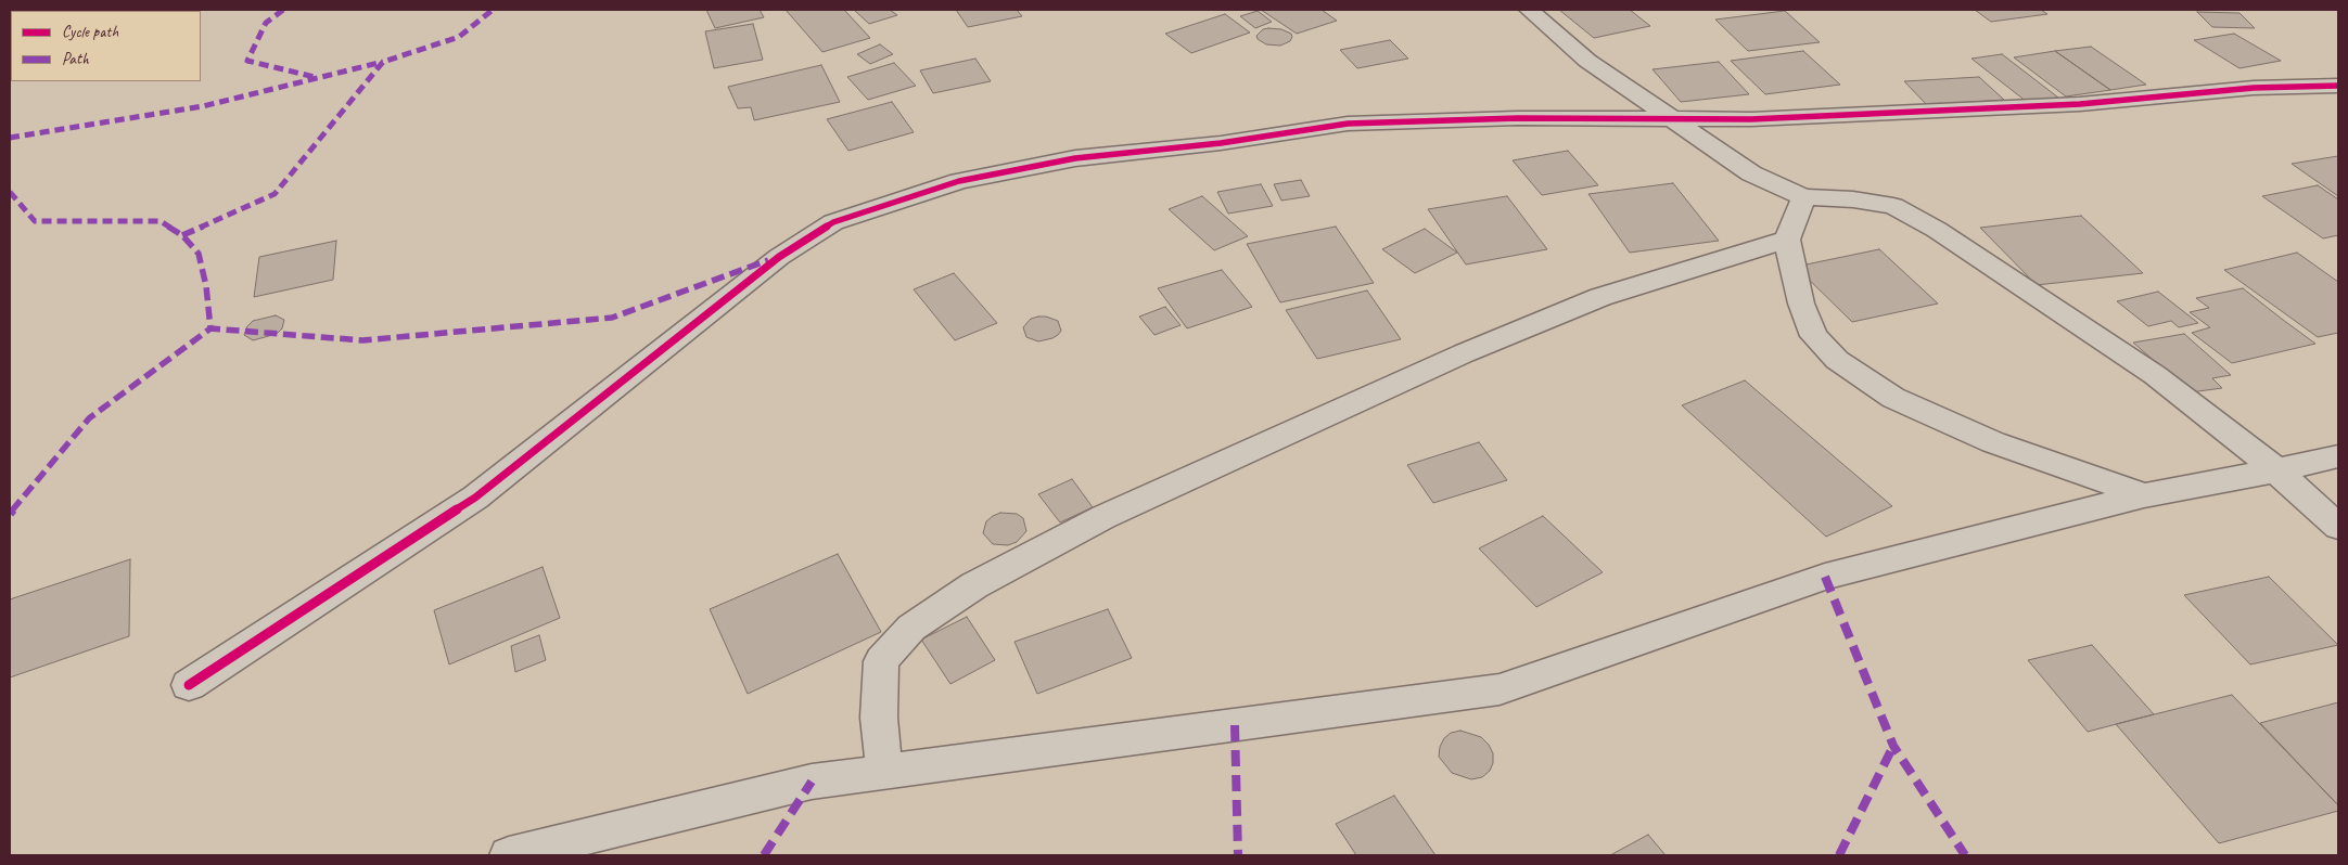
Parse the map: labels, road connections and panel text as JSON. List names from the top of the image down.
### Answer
{
  "legend": ["Cycle path", "Path"]
}
